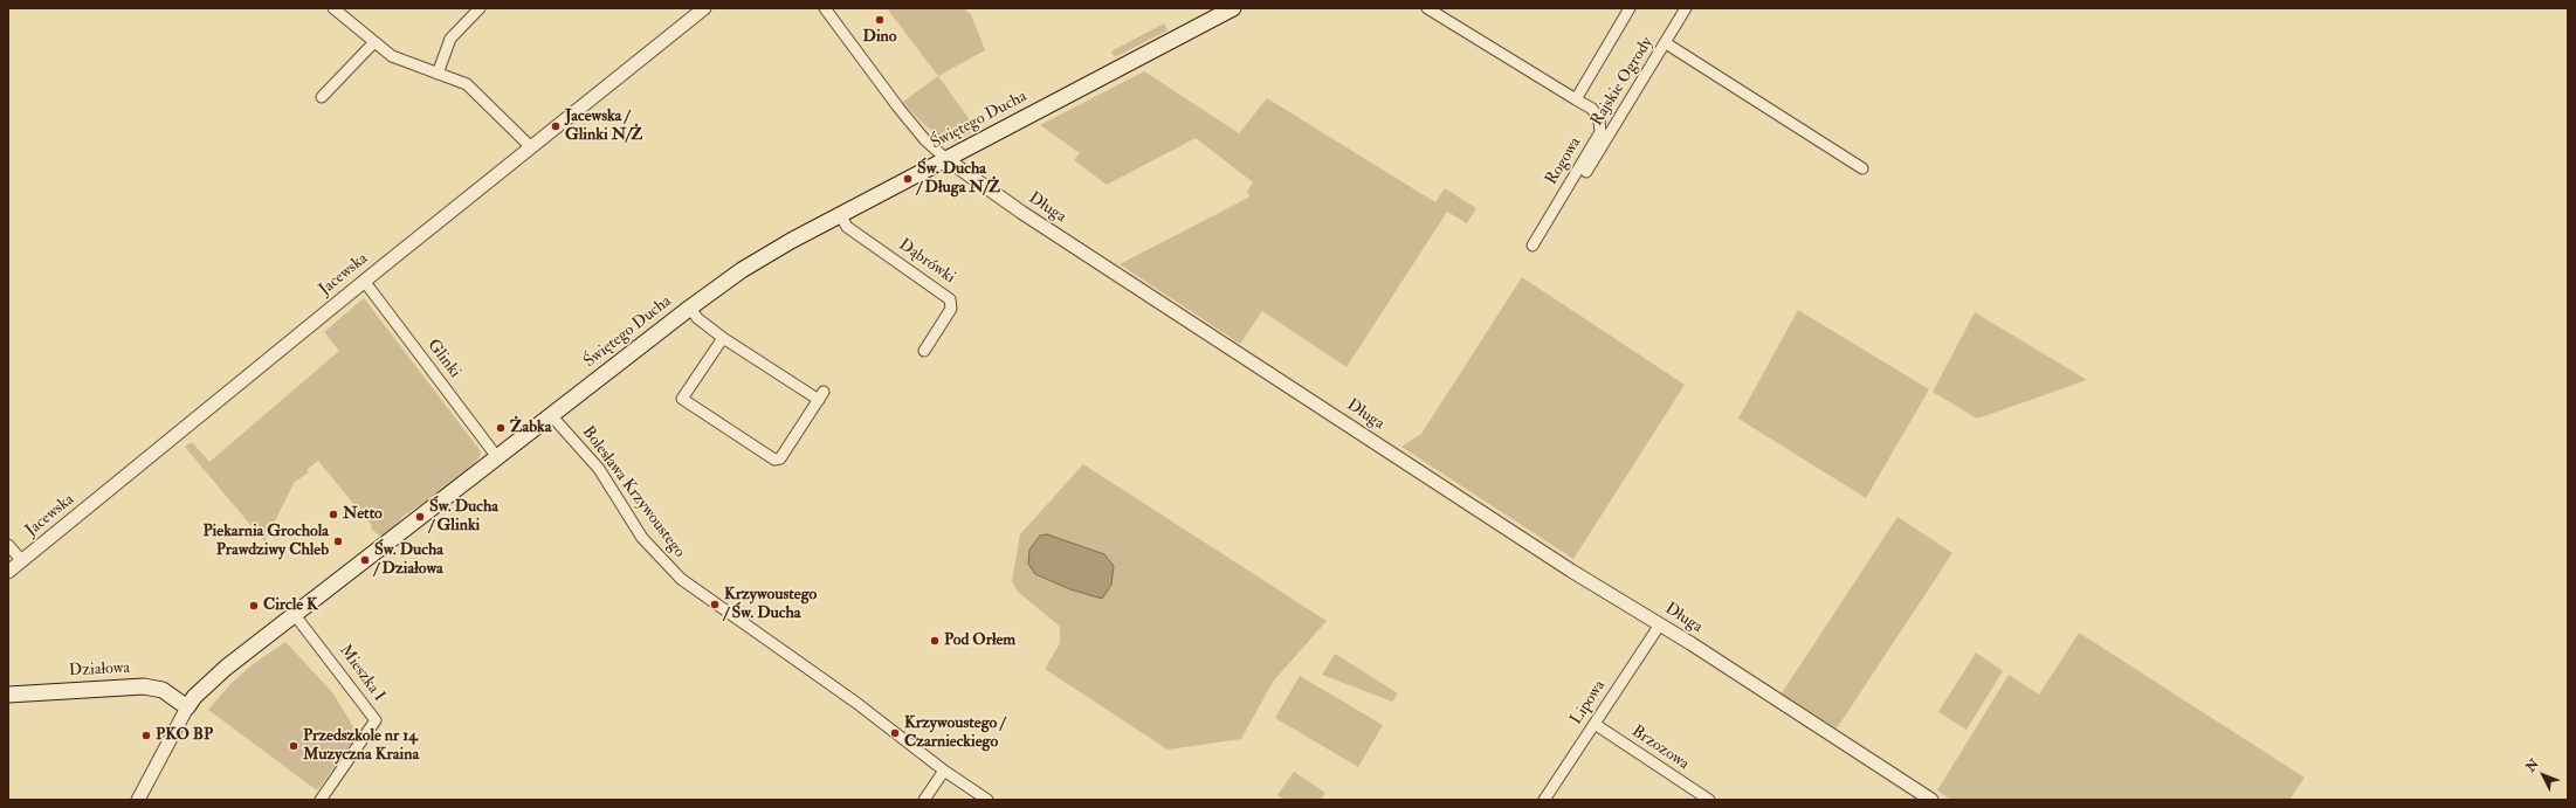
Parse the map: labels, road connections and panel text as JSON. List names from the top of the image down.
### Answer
{
  "streets": {
    "main road": ["Świętego Ducha", "Działowa"],
    "street": [
      "Rajskie Ogrody",
      "Rogowa",
      "Długa",
      "Dąbrówki",
      "Jacewska",
      "Glinki",
      "Bolesława Krzywoustego",
      "Mieszka I",
      "Lipowa",
      "Brzozowa"
    ]
  },
  "crossings": [
    ["Świętego Ducha", "Długa"],
    ["Świętego Ducha", "Dąbrówki"],
    ["Świętego Ducha", "Glinki"],
    ["Świętego Ducha", "Bolesława Krzywoustego"],
    ["Świętego Ducha", "Działowa"],
    ["Świętego Ducha", "Mieszka I"],
    ["Długa", "Lipowa"],
    ["Jacewska", "Glinki"],
    ["Lipowa", "Brzozowa"]
  ],
  "places": [
    "Dino",
    "Jacewska / Glinki N/Ż",
    "Św. Ducha / Długa N/Ż",
    "Żabka",
    "Netto",
    "Św. Ducha / Glinki",
    "Piekarnia Grochola Prawdziwy Chleb",
    "Św. Ducha / Działowa",
    "Krzywoustego / Św. Ducha",
    "Circle K",
    "Pod Orłem",
    "Krzywoustego / Czarnieckiego",
    "PKO BP",
    "Przedszkole nr 14 Muzyczna Kraina"
  ],
  "north": "top left"
}
